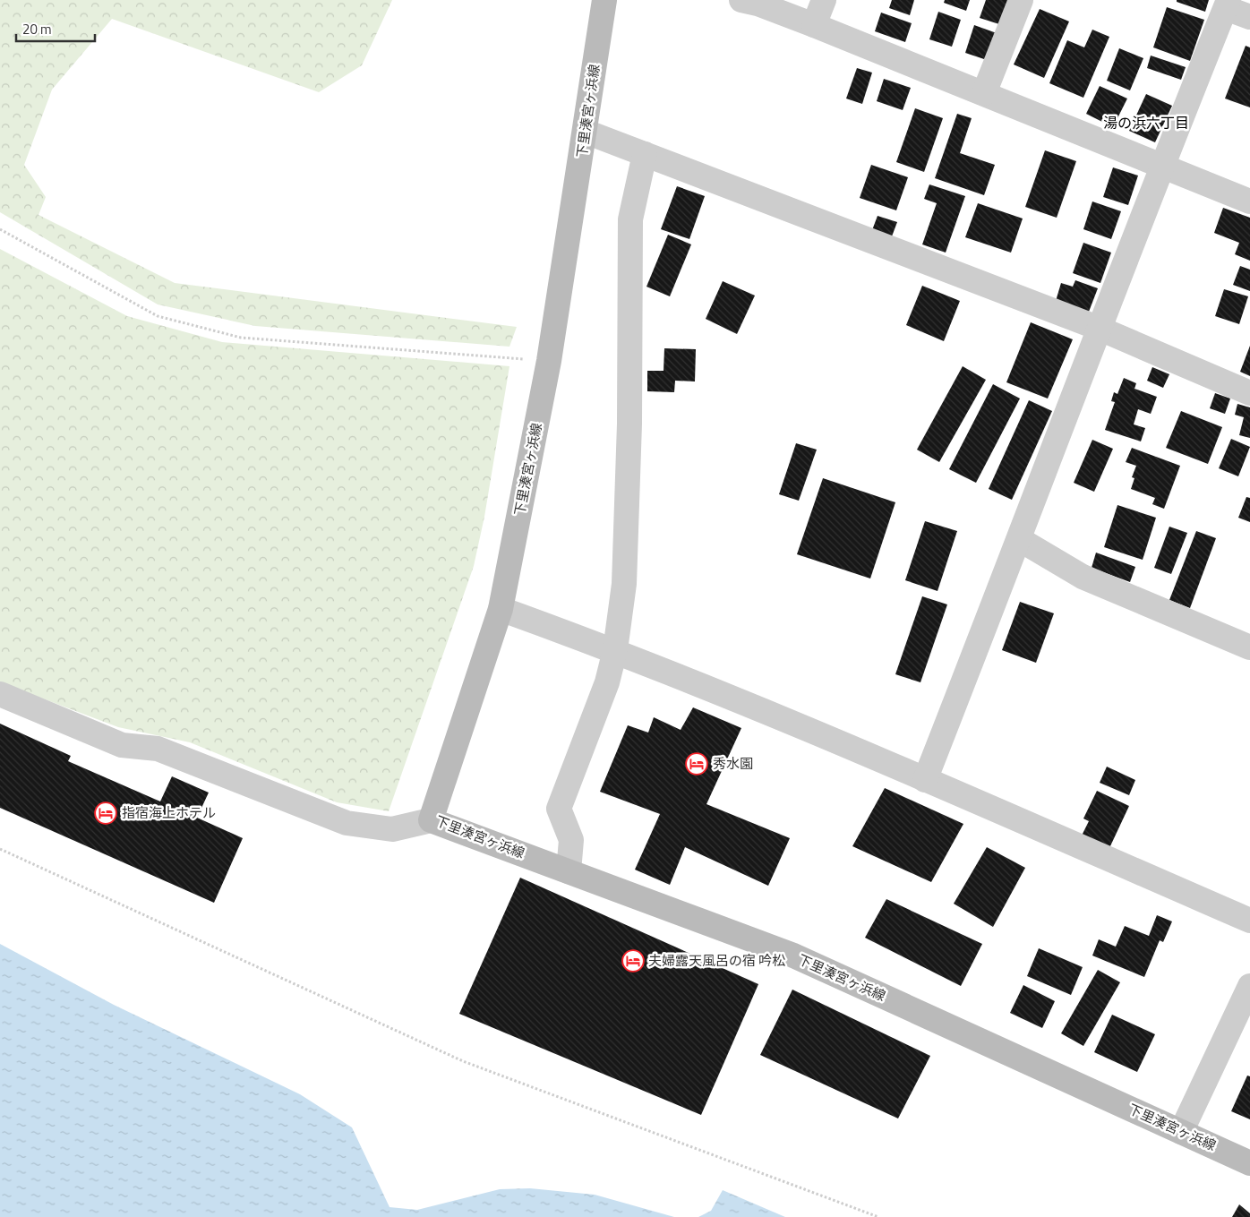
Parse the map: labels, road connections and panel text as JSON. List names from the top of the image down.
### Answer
{
  "streets": {
    "main road": ["下里湊宮ヶ浜線"]
  },
  "districts": ["湯の浜六丁目"],
  "places": {
    "hotel": ["秀水園", "指宿海上ホテル", "夫婦露天風呂の宿 吟松"]
  },
  "scale_bar": "20 m"
}
